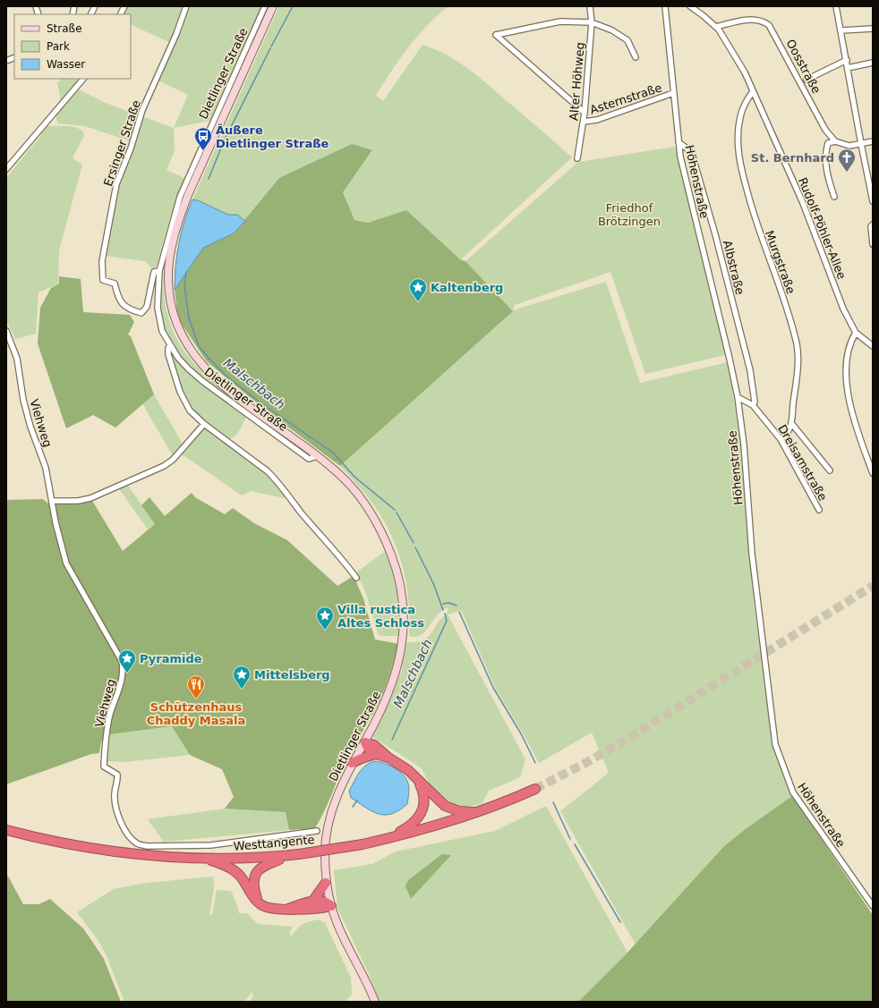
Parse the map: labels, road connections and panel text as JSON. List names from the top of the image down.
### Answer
{
  "streets": {
    "highway": ["Westtangente"],
    "main road": ["Dietlinger Straße"],
    "street": [
      "Oosstraße",
      "Alter Höhweg",
      "Asternstraße",
      "Ersinger Straße",
      "Höhenstraße",
      "Rudolf-Pöhler-Allee",
      "Murgstraße",
      "Albstraße",
      "Viehweg",
      "Dreisamstraße"
    ]
  },
  "crossings": [
    ["Oosstraße", "Rudolf-Pöhler-Allee"],
    ["Dietlinger Straße", "Ersinger Straße"],
    ["Alter Höhweg", "Asternstraße"],
    ["Asternstraße", "Höhenstraße"],
    ["Höhenstraße", "Albstraße"],
    ["Höhenstraße", "Dreisamstraße"],
    ["Rudolf-Pöhler-Allee", "Murgstraße"],
    ["Murgstraße", "Dreisamstraße"],
    ["Albstraße", "Dreisamstraße"]
  ],
  "water": ["Malschbach"],
  "parks": ["Friedhof Brötzingen"],
  "places": {
    "bus stop": ["Äußere Dietlinger Straße"],
    "church": ["St. Bernhard"],
    "place": [
      "Kaltenberg",
      "Villa rustica Altes Schloss",
      "Pyramide",
      "Mittelsberg"
    ],
    "restaurant": ["Schützenhaus Chaddy Masala"]
  },
  "legend": ["Straße", "Park", "Wasser"]
}
